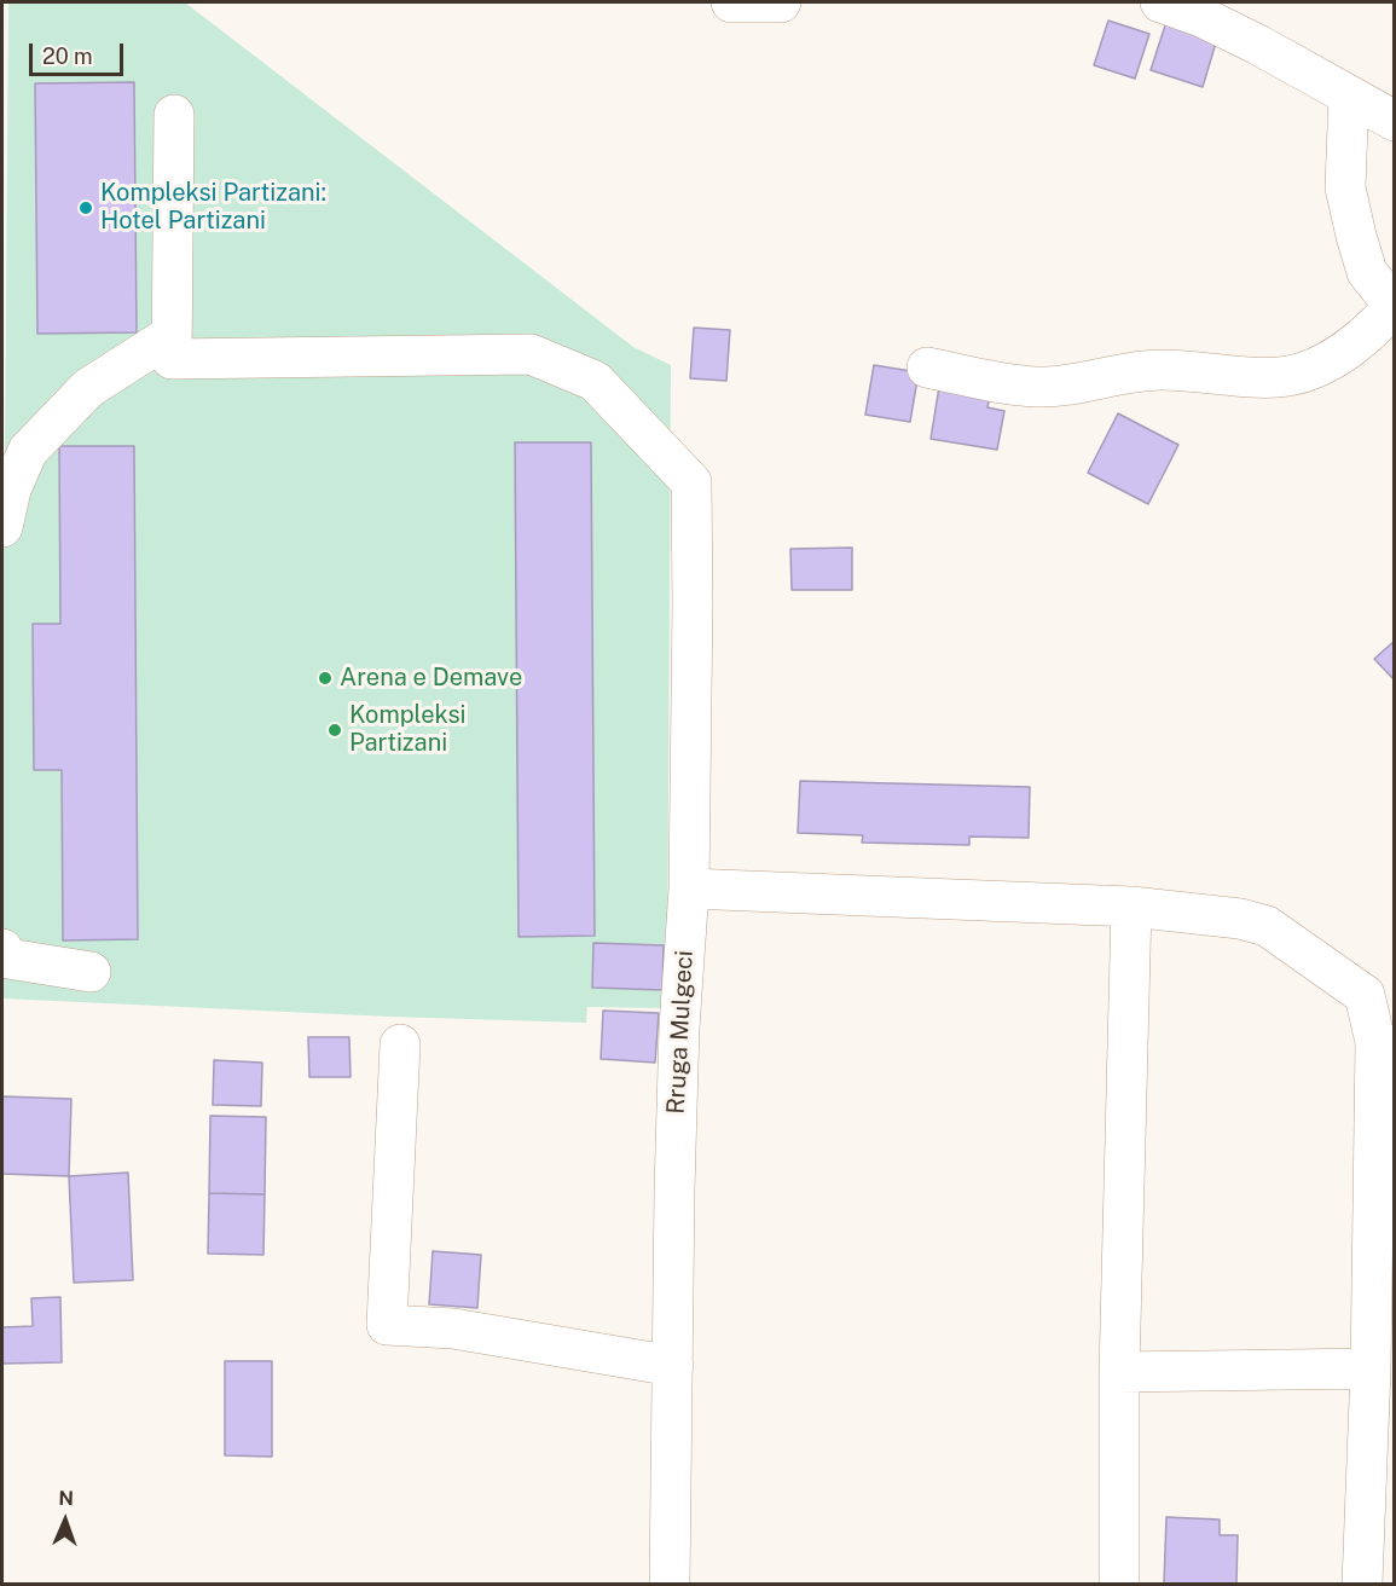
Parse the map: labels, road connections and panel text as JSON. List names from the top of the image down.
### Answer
{
  "streets": {
    "street": ["Rruga Mulgeci"]
  },
  "places": ["Kompleksi Partizani: Hotel Partizani", "Arena e Demave", "Kompleksi Partizani"],
  "scale_bar": "20 m",
  "north": "top"
}
